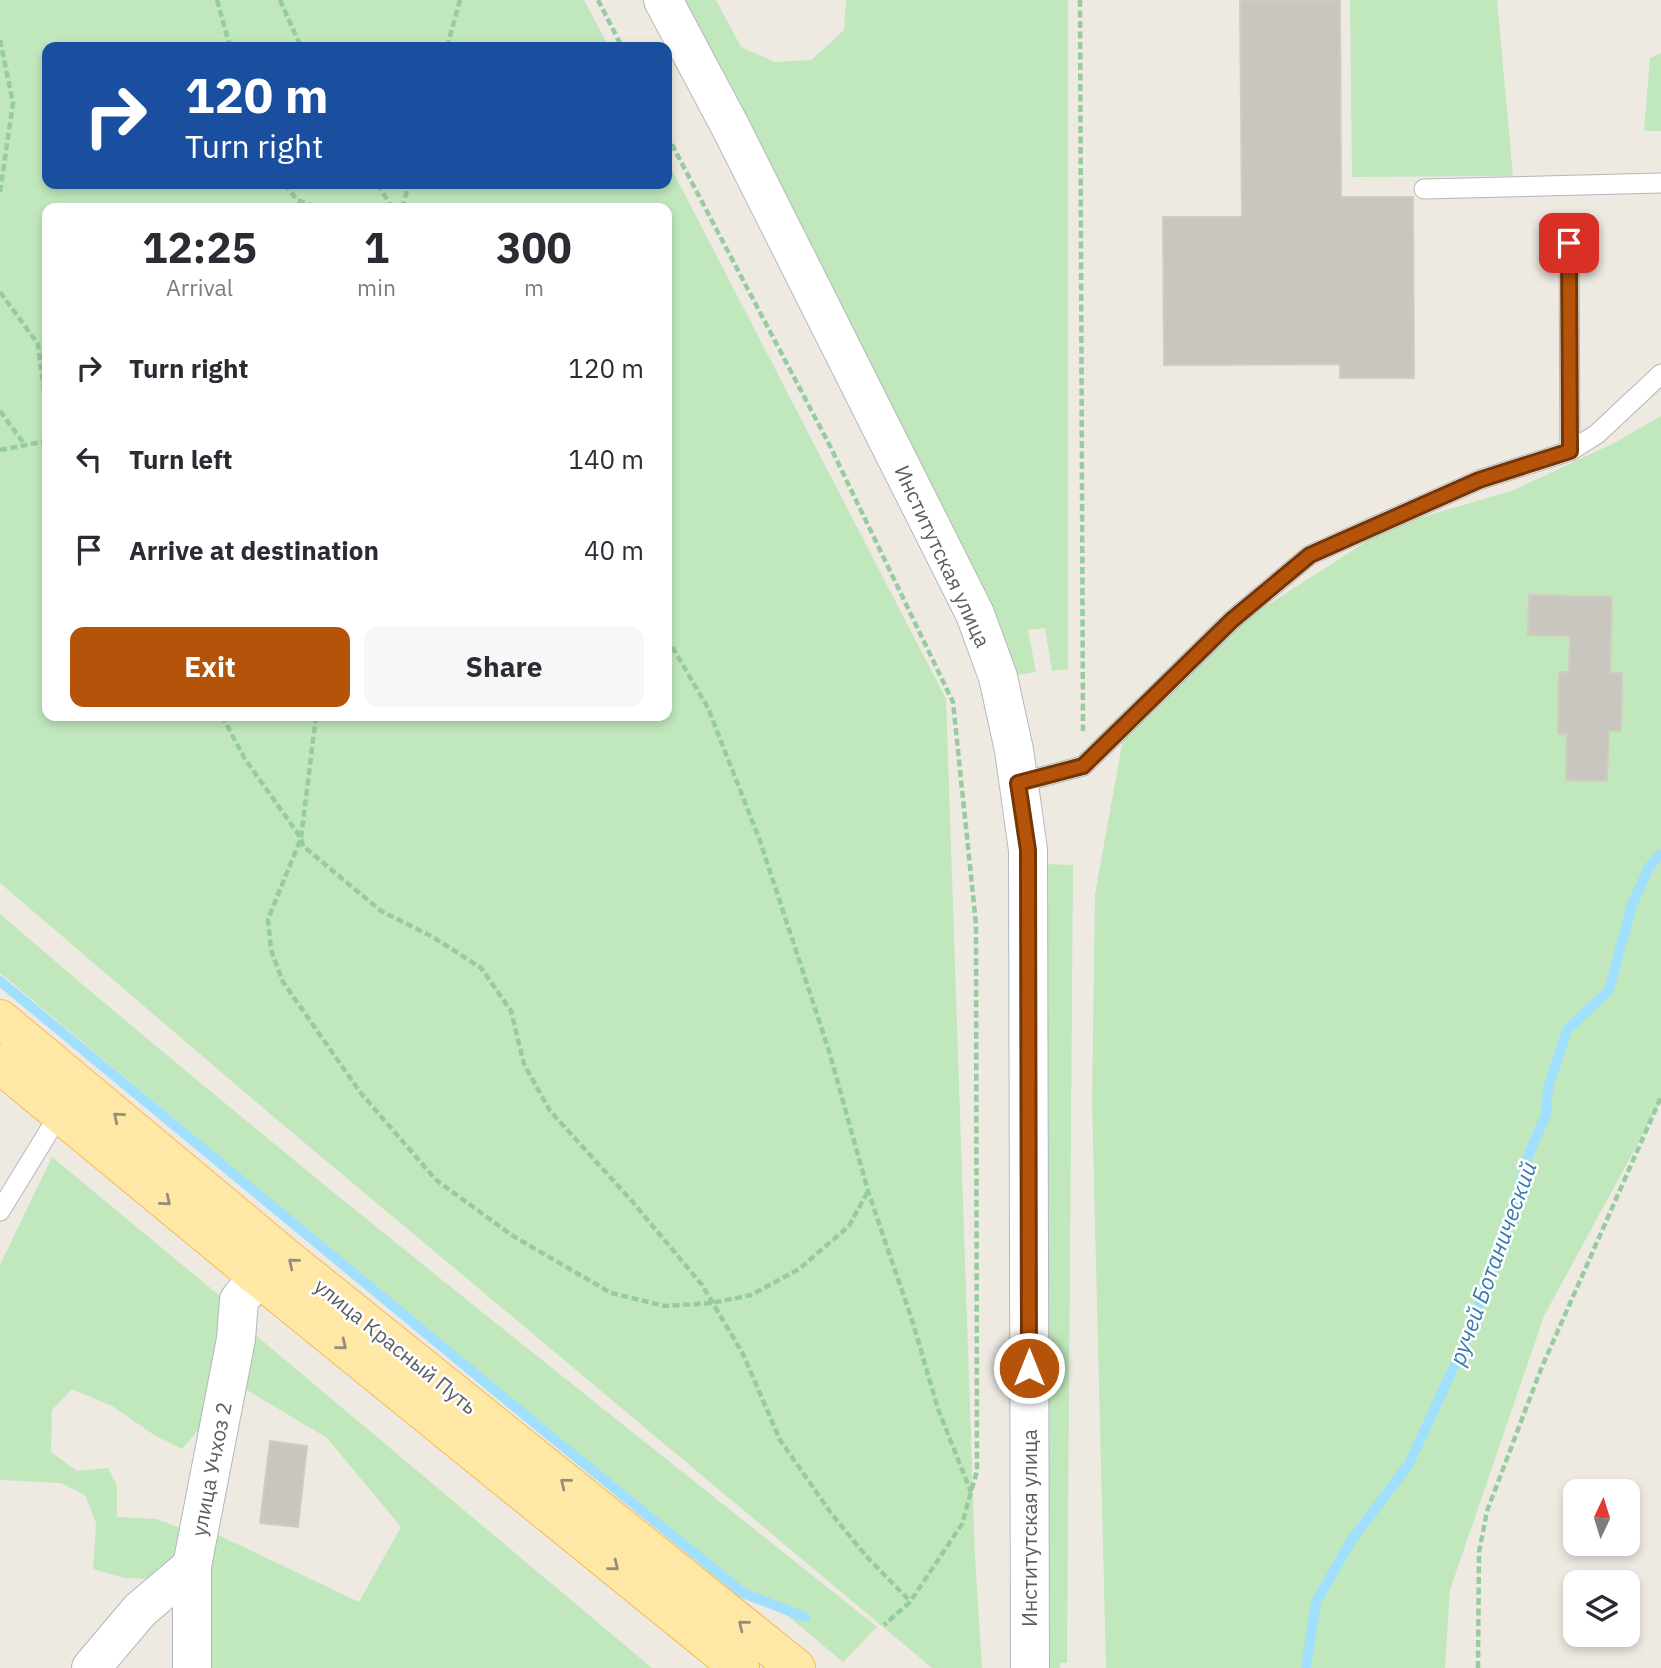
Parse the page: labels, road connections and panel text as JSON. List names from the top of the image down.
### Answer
{
  "streets": {
    "main road": ["улица Красный Путь"],
    "street": ["Институтская улица", "улица Учхоз 2"]
  },
  "crossings": [
    ["улица Красный Путь", "улица Учхоз 2"]
  ],
  "water": ["ручей Ботанический"],
  "north": "top",
  "page": {
    "turn": ["120 m", "Turn right"],
    "eta": [
      "12:25",
      "Arrival",
      "1",
      "min",
      "300",
      "m"
    ],
    "list": [
      {
        "name": "Turn right",
        "value": "120 m"
      },
      {
        "name": "Turn left",
        "value": "140 m"
      },
      {
        "name": "Arrive at destination",
        "value": "40 m"
      }
    ],
    "buttons": ["Exit", "Share"]
  }
}
